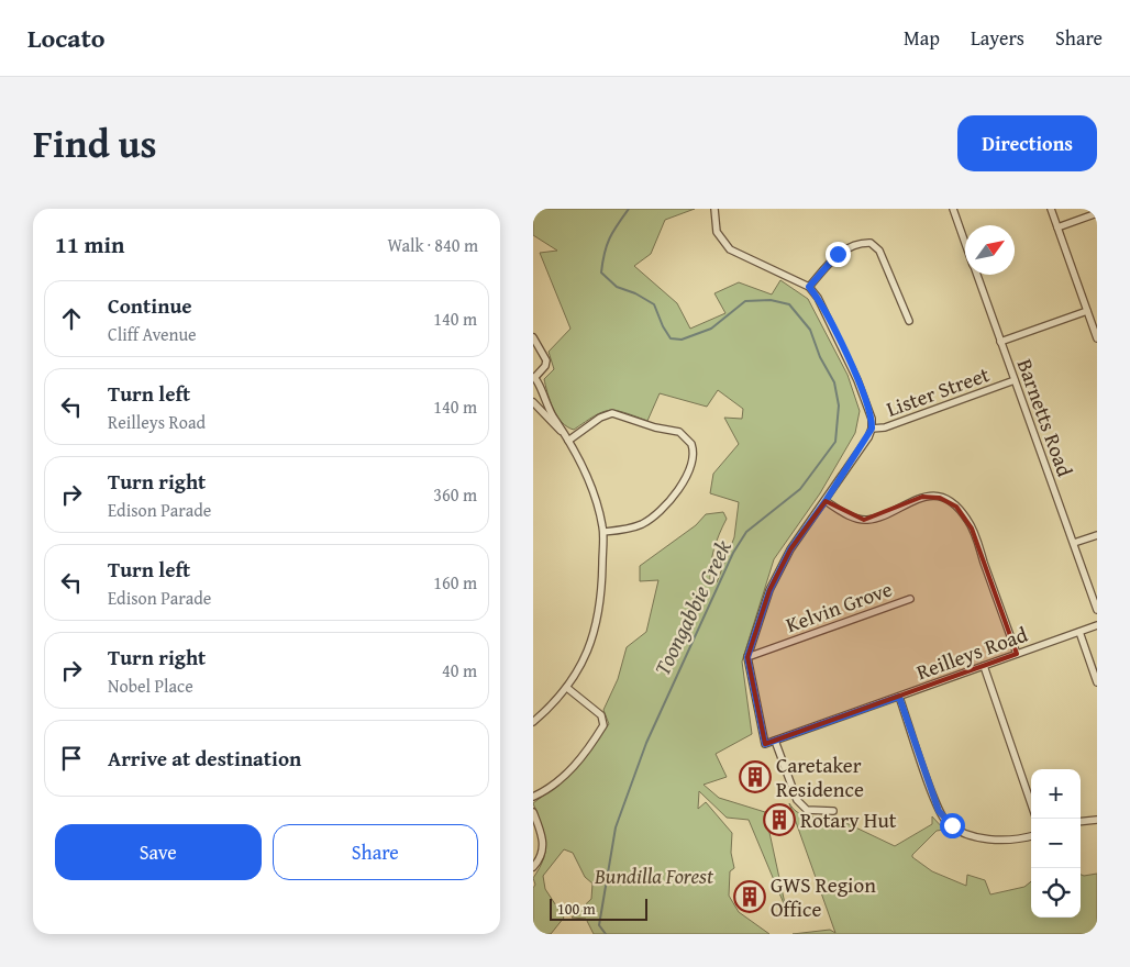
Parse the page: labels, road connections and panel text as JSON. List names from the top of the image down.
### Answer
{
  "streets": {
    "street": [
      "Lister Street",
      "Barnetts Road",
      "Kelvin Grove",
      "Reilleys Road"
    ]
  },
  "crossings": [
    ["Lister Street", "Barnetts Road"],
    ["Kelvin Grove", "Reilleys Road"]
  ],
  "water": ["Toongabbie Creek"],
  "parks": ["Bundilla Forest"],
  "places": {
    "building": ["Caretaker Residence", "Rotary Hut", "GWS Region Office"]
  },
  "scale_bar": "100 m",
  "north": "top right",
  "page": {
    "header": "Locato",
    "nav": ["Map", "Layers", "Share"],
    "title": "Find us",
    "buttons": [
      "Directions",
      ["Save", "Share"]
    ],
    "heading": ["11 min", "Walk · 840 m"],
    "list": [
      ["Continue", "Cliff Avenue", "140 m"],
      ["Turn left", "Reilleys Road", "140 m"],
      ["Turn right", "Edison Parade", "360 m"],
      ["Turn left", "Edison Parade", "160 m"],
      ["Turn right", "Nobel Place", "40 m"],
      "Arrive at destination"
    ],
    "map_buttons": ["+", "−"],
    "scale": "100 m"
  }
}
